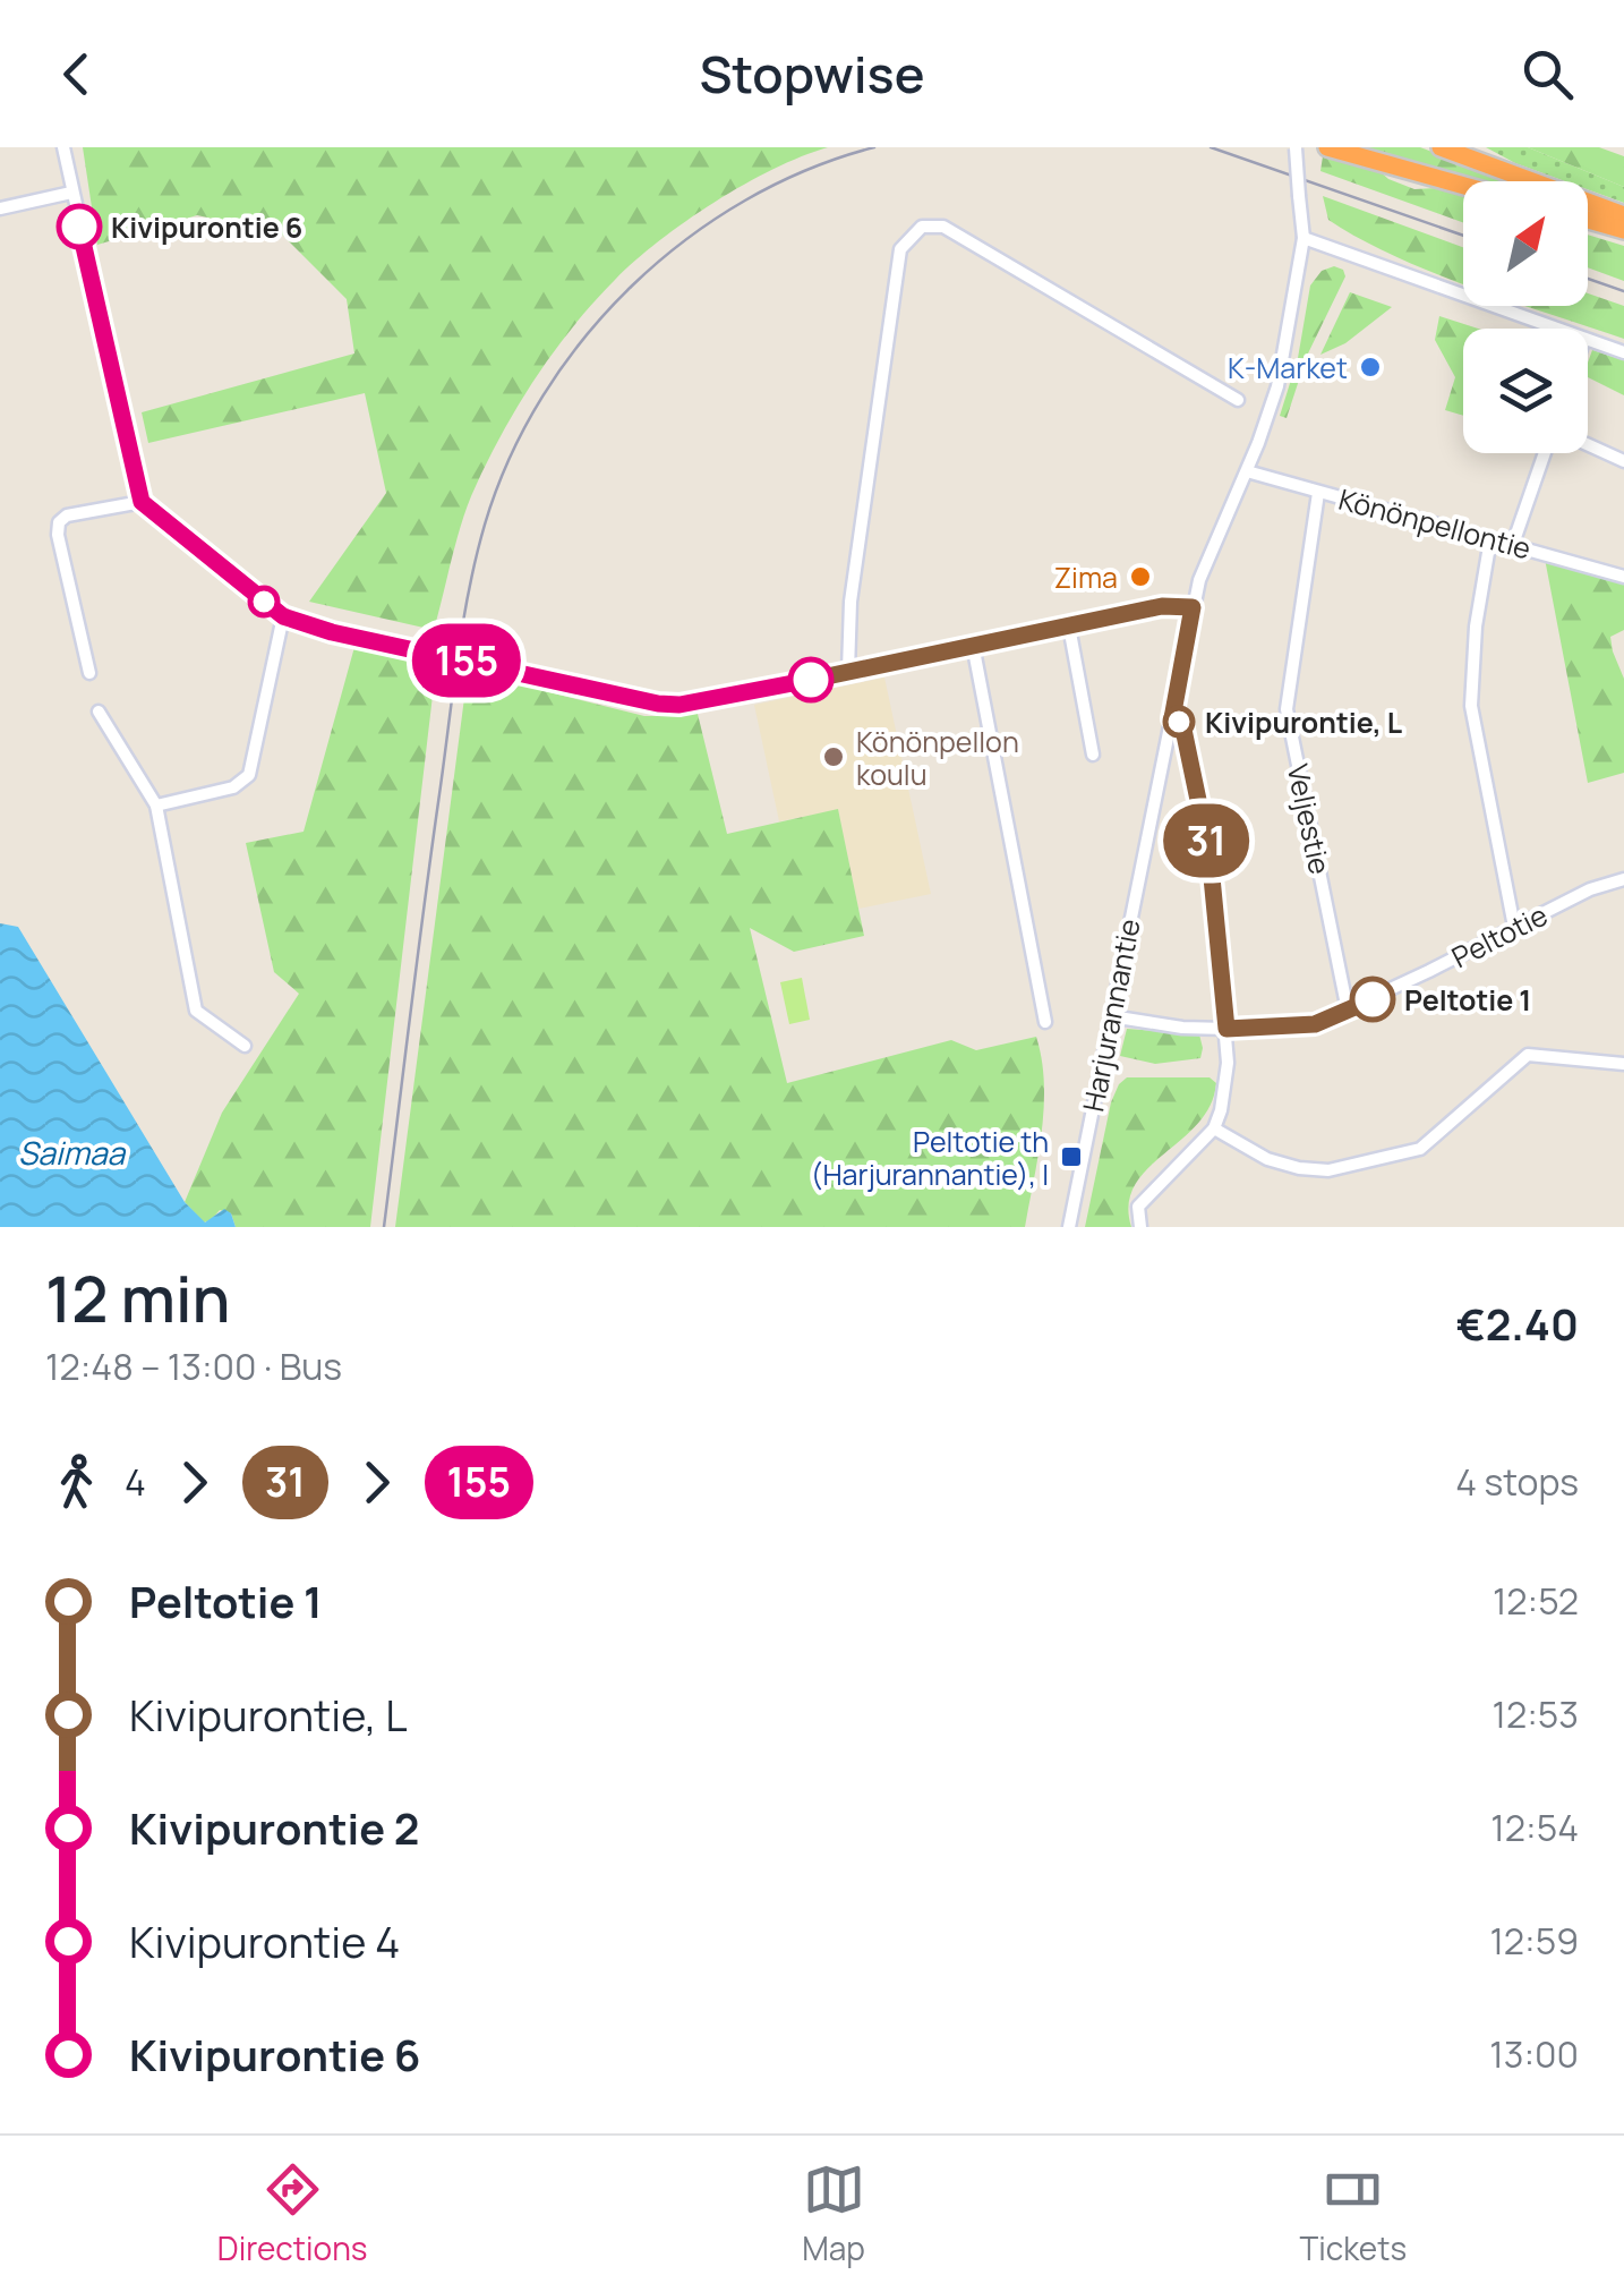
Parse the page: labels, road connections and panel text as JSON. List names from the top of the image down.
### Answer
{
  "streets": {
    "street": [
      "Könönpellontie",
      "Veljestie",
      "Peltotie",
      "Harjurannantie"
    ]
  },
  "crossings": [
    ["Könönpellontie", "Veljestie"],
    ["Könönpellontie", "Harjurannantie"],
    ["Veljestie", "Peltotie"],
    ["Peltotie", "Harjurannantie"]
  ],
  "water": ["Saimaa"],
  "places": {
    "other": [
      "Kivipurontie 6",
      "K-Market",
      "Zima",
      "Kivipurontie, L",
      "Könönpellon koulu",
      "Peltotie 1"
    ],
    "transit": ["Peltotie th (Harjurannantie), I"]
  },
  "lines": ["bus line 155", "bus line 31"],
  "north": "top right",
  "page": {
    "header": "Stopwise",
    "on_map": ["31", "155"],
    "heading": ["12 min", "12:48 – 13:00 · Bus", "€2.40"],
    "legs": [
      "4",
      "31",
      "155",
      "4 stops"
    ],
    "list": [
      {
        "name": "Peltotie 1",
        "value": "12:52"
      },
      {
        "name": "Kivipurontie, L",
        "value": "12:53"
      },
      {
        "name": "Kivipurontie 2",
        "value": "12:54"
      },
      {
        "name": "Kivipurontie 4",
        "value": "12:59"
      },
      {
        "name": "Kivipurontie 6",
        "value": "13:00"
      }
    ],
    "tabs": ["Directions", "Map", "Tickets"]
  }
}
